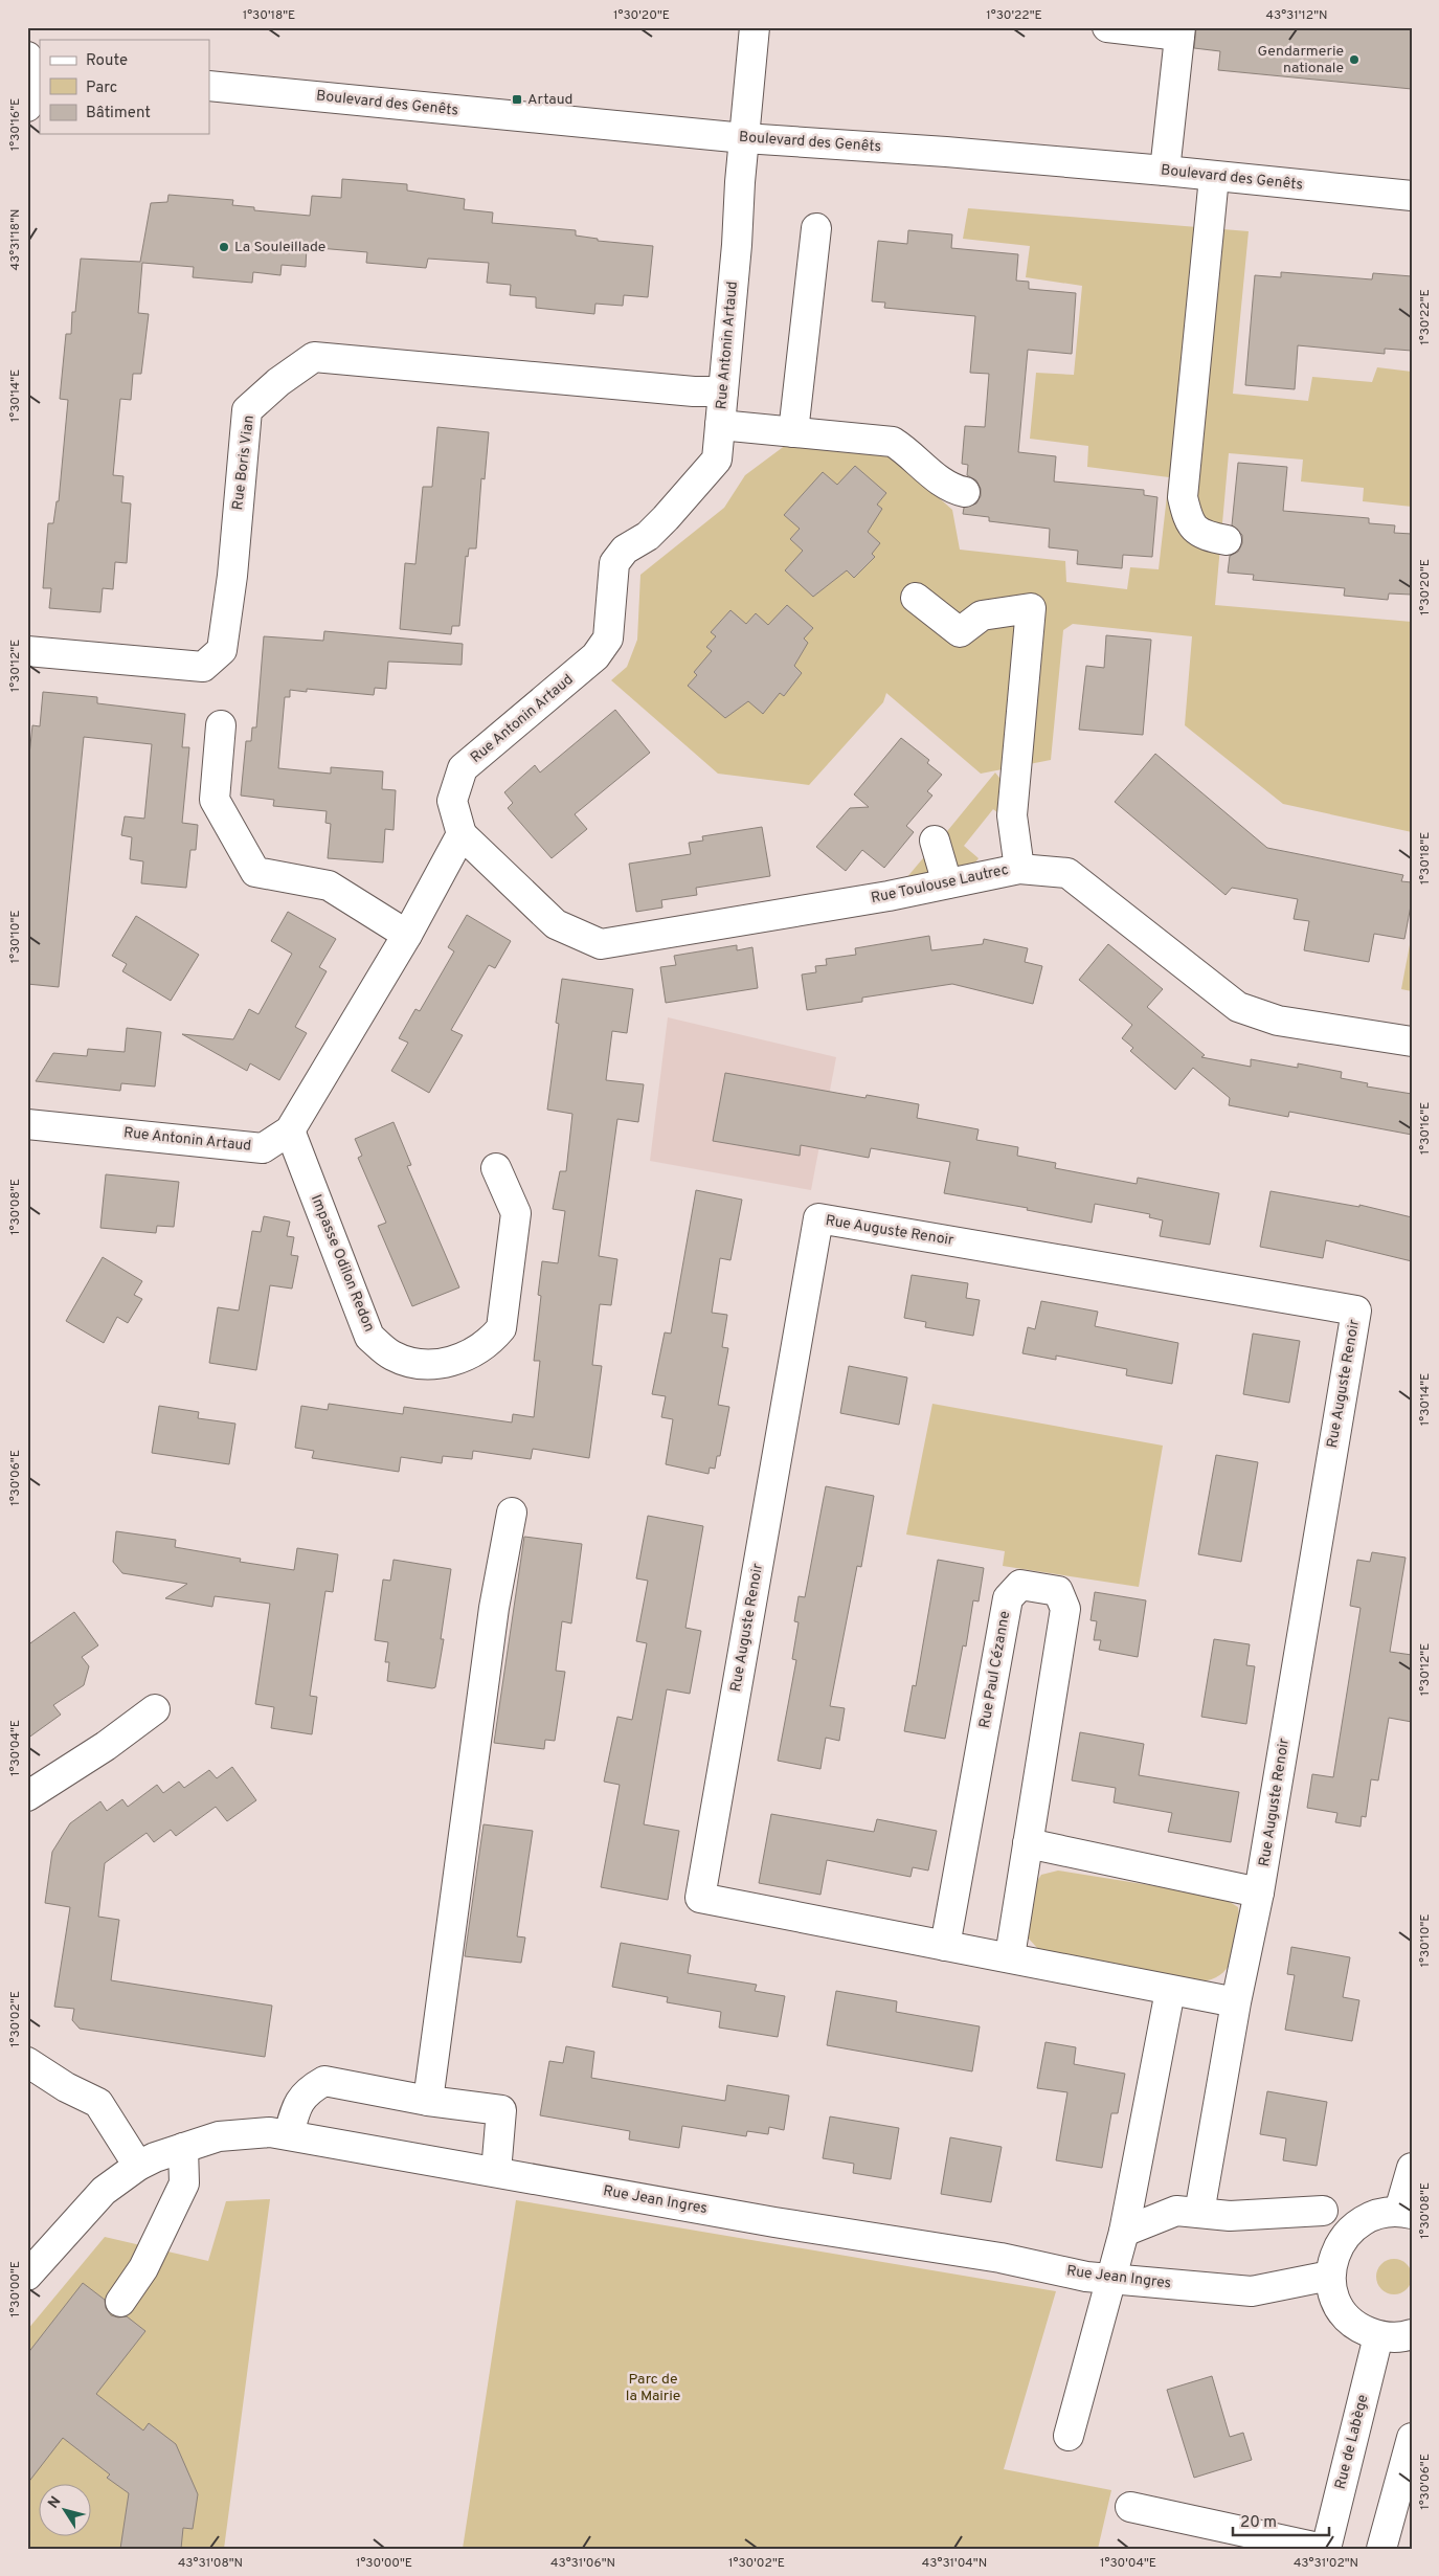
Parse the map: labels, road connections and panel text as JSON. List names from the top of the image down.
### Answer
{
  "streets": {
    "street": [
      "Boulevard des Genêts",
      "Rue Antonin Artaud",
      "Rue Boris Vian",
      "Rue Toulouse Lautrec",
      "Rue Auguste Renoir",
      "Impasse Odilon Redon",
      "Rue Paul Cézanne",
      "Rue Jean Ingres",
      "Rue de Labège"
    ]
  },
  "crossings": [
    ["Boulevard des Genêts", "Rue Antonin Artaud"],
    ["Rue Antonin Artaud", "Rue Boris Vian"],
    ["Rue Antonin Artaud", "Rue Toulouse Lautrec"],
    ["Rue Antonin Artaud", "Impasse Odilon Redon"],
    ["Rue Auguste Renoir", "Rue Paul Cézanne"]
  ],
  "parks": ["Parc de la Mairie"],
  "places": {
    "other": ["Gendarmerie nationale", "La Souleillade"],
    "transit": ["Artaud"]
  },
  "legend": ["Route", "Parc", "Bâtiment"],
  "scale_bar": "20 m",
  "north": "top left",
  "coordinates": [
    "1°30'18\"E",
    "1°30'20\"E",
    "1°30'22\"E",
    "43°31'12\"N",
    "1°30'16\"E",
    "43°31'18\"N",
    "1°30'14\"E",
    "1°30'12\"E",
    "1°30'10\"E",
    "1°30'08\"E",
    "1°30'06\"E",
    "1°30'04\"E",
    "1°30'02\"E",
    "1°30'00\"E",
    "43°31'08\"N",
    "43°31'06\"N",
    "43°31'04\"N",
    "43°31'02\"N"
  ]
}
